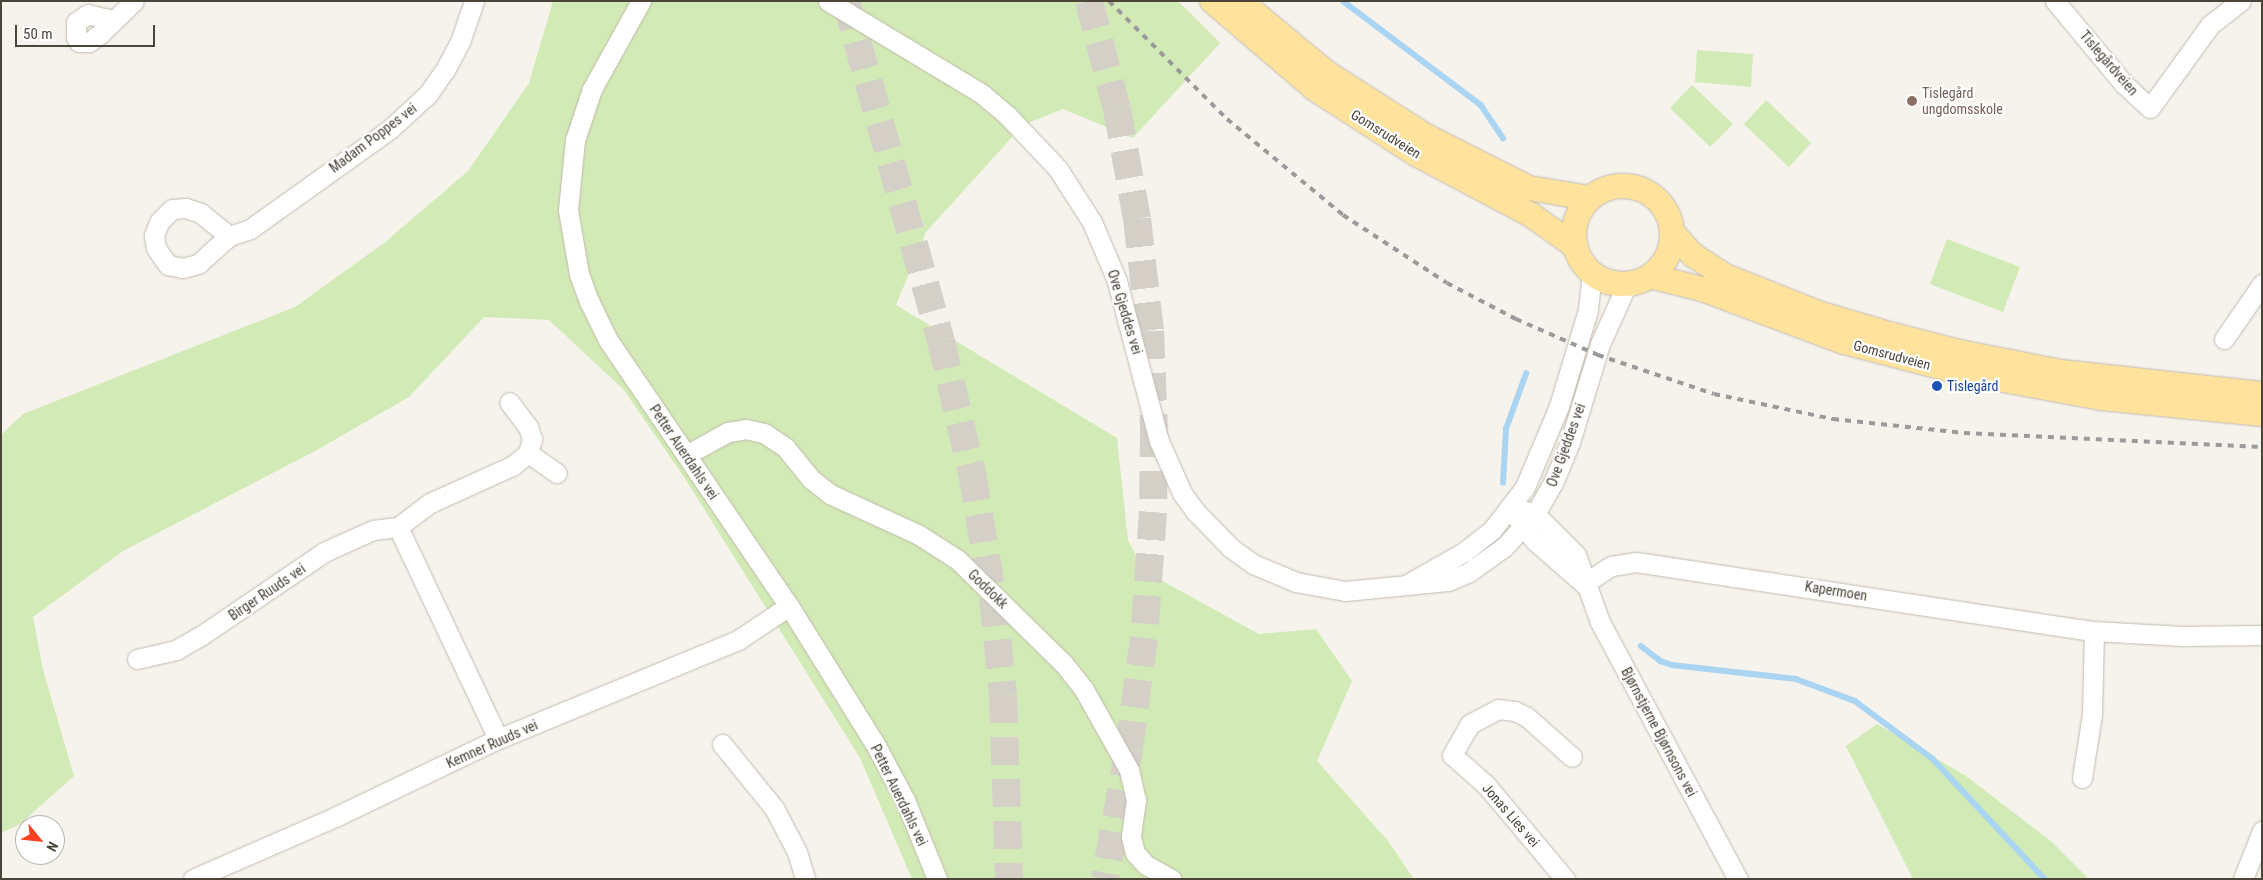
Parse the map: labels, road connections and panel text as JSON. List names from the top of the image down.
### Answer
{
  "streets": {
    "main road": ["Gomsrudveien"],
    "street": [
      "Tislegårdveien",
      "Madam Poppes vei",
      "Ove Gjeddes vei",
      "Petter Auerdahls vei",
      "Goddokk",
      "Kapermoen",
      "Birger Ruuds vei",
      "Bjørnstjerne Bjørnsons vei",
      "Kemner Ruuds vei",
      "Jonas Lies vei"
    ]
  },
  "crossings": [
    ["Gomsrudveien", "Ove Gjeddes vei"],
    ["Ove Gjeddes vei", "Bjørnstjerne Bjørnsons vei"],
    ["Petter Auerdahls vei", "Goddokk"],
    ["Petter Auerdahls vei", "Kemner Ruuds vei"],
    ["Kapermoen", "Bjørnstjerne Bjørnsons vei"]
  ],
  "places": ["Tislegård ungdomsskole", "Tislegård"],
  "scale_bar": "50 m",
  "north": "bottom right"
}
